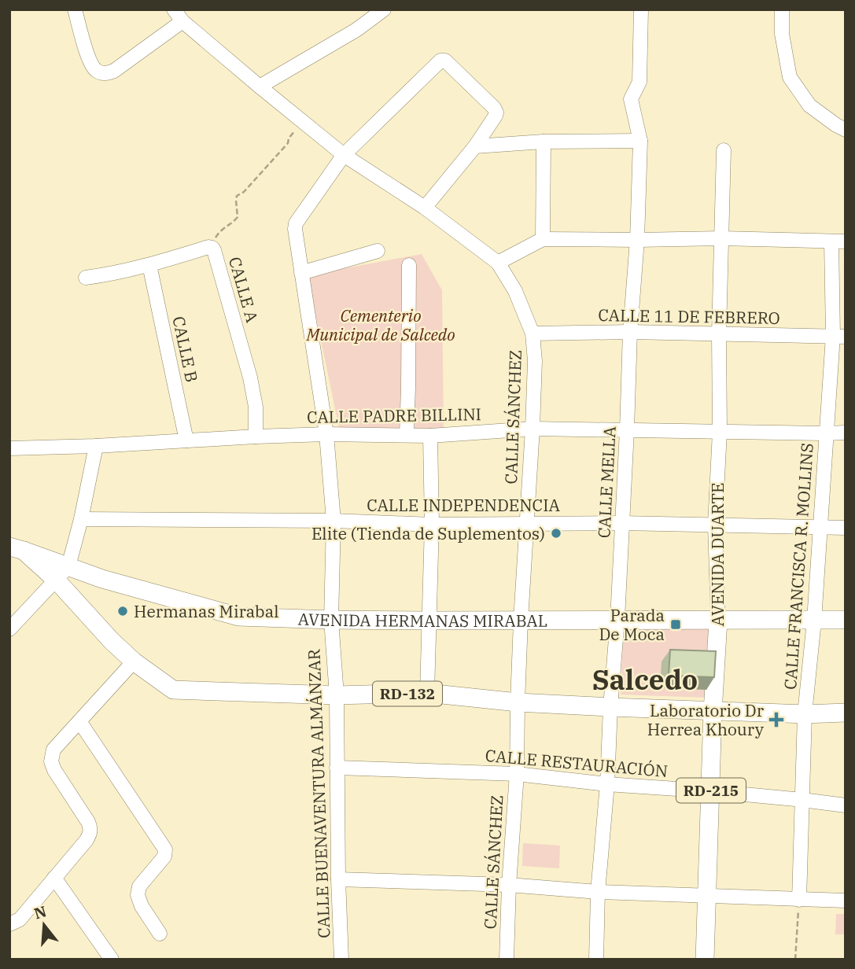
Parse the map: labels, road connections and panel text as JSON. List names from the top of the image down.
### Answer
{
  "streets": {
    "main road": [
      "AVENIDA DUARTE",
      "AVENIDA HERMANAS MIRABAL",
      "RD-132",
      "RD-215"
    ],
    "street": [
      "CALLE A",
      "CALLE 11 DE FEBRERO",
      "CALLE B",
      "CALLE PADRE BILLINI",
      "CALLE SÁNCHEZ",
      "CALLE MELLA",
      "CALLE INDEPENDENCIA",
      "CALLE FRANCISCA R. MOLLINS",
      "CALLE RESTAURACIÓN",
      "CALLE BUENAVENTURA ALMÁNZAR"
    ]
  },
  "crossings": [
    ["CALLE A", "CALLE B"],
    ["CALLE A", "CALLE PADRE BILLINI"],
    ["CALLE 11 DE FEBRERO", "CALLE SÁNCHEZ"],
    ["CALLE 11 DE FEBRERO", "CALLE MELLA"],
    ["CALLE 11 DE FEBRERO", "AVENIDA DUARTE"],
    ["CALLE 11 DE FEBRERO", "CALLE FRANCISCA R. MOLLINS"],
    ["CALLE B", "CALLE PADRE BILLINI"],
    ["CALLE PADRE BILLINI", "CALLE SÁNCHEZ"],
    ["CALLE PADRE BILLINI", "CALLE MELLA"],
    ["CALLE PADRE BILLINI", "AVENIDA DUARTE"],
    ["CALLE PADRE BILLINI", "CALLE FRANCISCA R. MOLLINS"],
    ["CALLE PADRE BILLINI", "CALLE BUENAVENTURA ALMÁNZAR"],
    ["CALLE SÁNCHEZ", "CALLE INDEPENDENCIA"],
    ["CALLE SÁNCHEZ", "AVENIDA HERMANAS MIRABAL"],
    ["CALLE SÁNCHEZ", "RD-132"],
    ["CALLE SÁNCHEZ", "CALLE RESTAURACIÓN"],
    ["CALLE SÁNCHEZ", "CALLE BUENAVENTURA ALMÁNZAR"],
    ["CALLE MELLA", "CALLE INDEPENDENCIA"],
    ["CALLE MELLA", "AVENIDA HERMANAS MIRABAL"],
    ["CALLE MELLA", "RD-132"],
    ["CALLE MELLA", "CALLE RESTAURACIÓN"],
    ["CALLE INDEPENDENCIA", "AVENIDA DUARTE"],
    ["CALLE INDEPENDENCIA", "CALLE FRANCISCA R. MOLLINS"],
    ["CALLE INDEPENDENCIA", "CALLE BUENAVENTURA ALMÁNZAR"],
    ["AVENIDA DUARTE", "AVENIDA HERMANAS MIRABAL"],
    ["AVENIDA DUARTE", "RD-132"],
    ["AVENIDA DUARTE", "CALLE RESTAURACIÓN"],
    ["CALLE FRANCISCA R. MOLLINS", "AVENIDA HERMANAS MIRABAL"],
    ["CALLE FRANCISCA R. MOLLINS", "RD-132"],
    ["CALLE FRANCISCA R. MOLLINS", "CALLE RESTAURACIÓN"],
    ["AVENIDA HERMANAS MIRABAL", "RD-132"],
    ["AVENIDA HERMANAS MIRABAL", "CALLE BUENAVENTURA ALMÁNZAR"],
    ["RD-132", "CALLE BUENAVENTURA ALMÁNZAR"],
    ["CALLE RESTAURACIÓN", "CALLE BUENAVENTURA ALMÁNZAR"]
  ],
  "districts": ["Salcedo"],
  "parks": ["Cementerio Municipal de Salcedo"],
  "places": {
    "other": ["Elite (Tienda de Suplementos)", "Hermanas Mirabal"],
    "transit": ["Parada De Moca"],
    "health": ["Laboratorio Dr Herrea Khoury"]
  },
  "north": "top"
}
